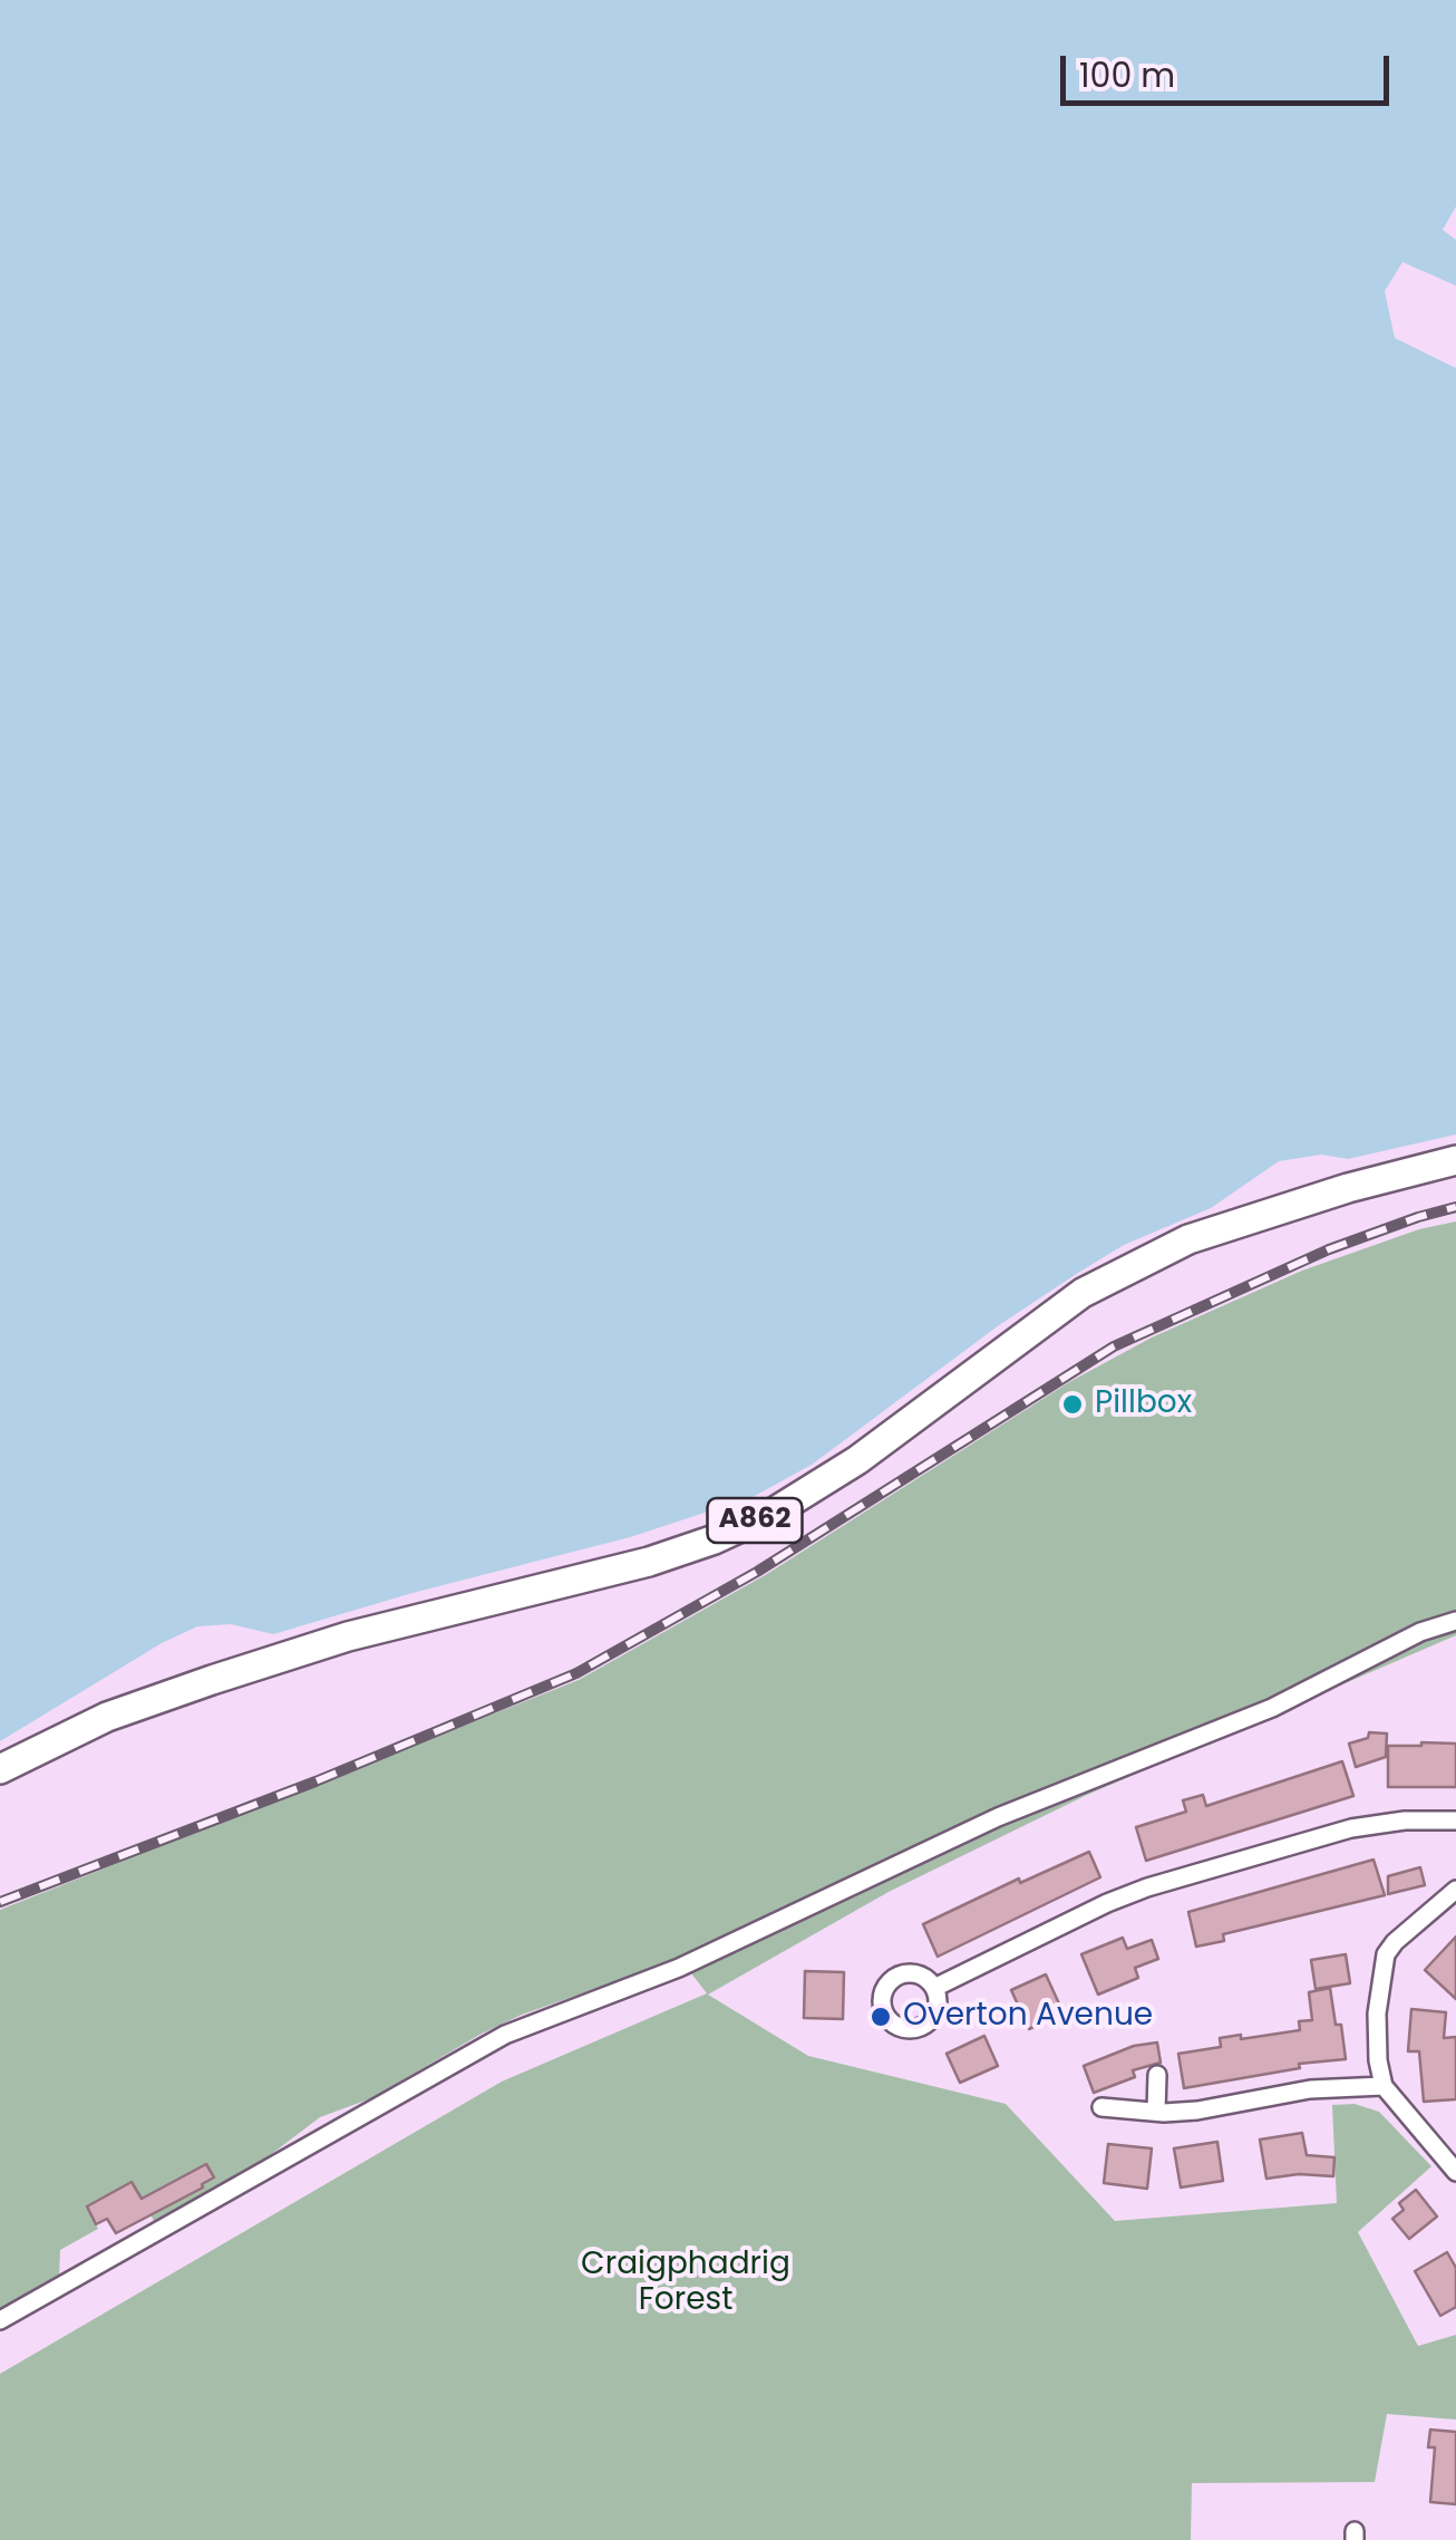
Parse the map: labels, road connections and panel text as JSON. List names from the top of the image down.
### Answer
{
  "streets": {
    "main road": ["A862"]
  },
  "parks": ["Craigphadrig Forest"],
  "places": ["Pillbox", "Overton Avenue"],
  "scale_bar": "100 m"
}
